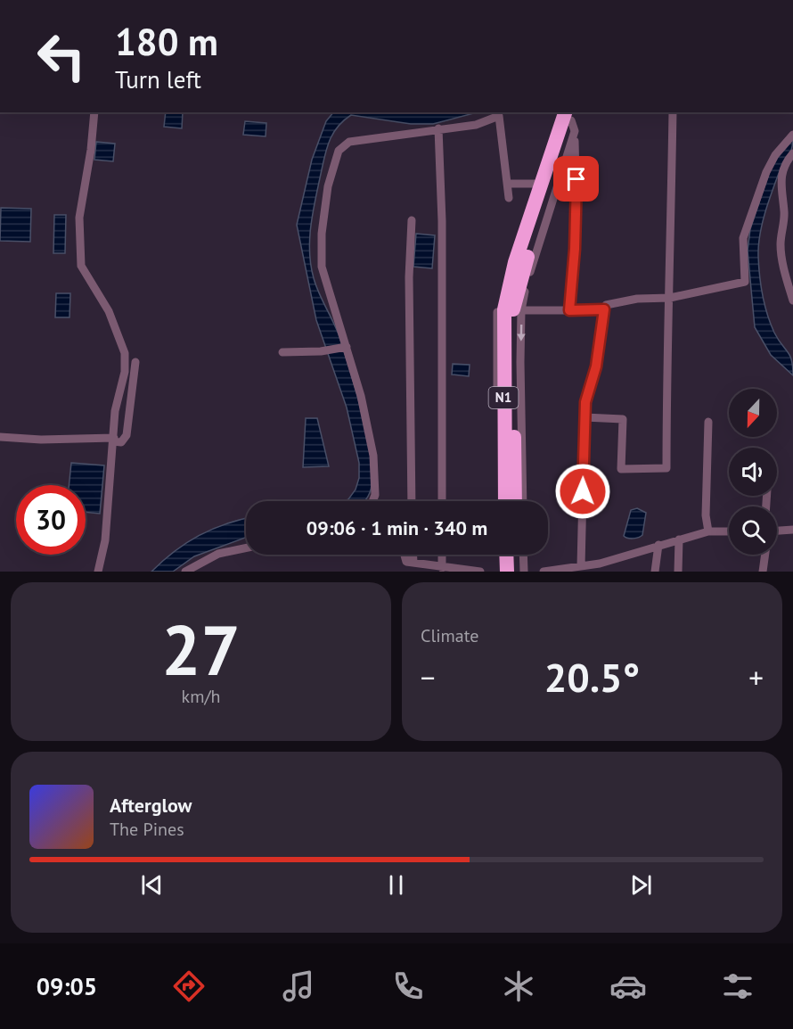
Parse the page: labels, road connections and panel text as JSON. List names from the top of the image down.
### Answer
{
  "streets": {
    "highway": ["N1"]
  },
  "north": "bottom",
  "page": {
    "turn": ["180 m", "Turn left"],
    "limit": "30",
    "trip": "09:06 · 1 min · 340 m",
    "tile": [
      ["27", "km/h"],
      "Climate"
    ],
    "heat": ["−", "20.5°", "+"],
    "song": ["Afterglow", "The Pines"],
    "tabs": "09:05"
  }
}
